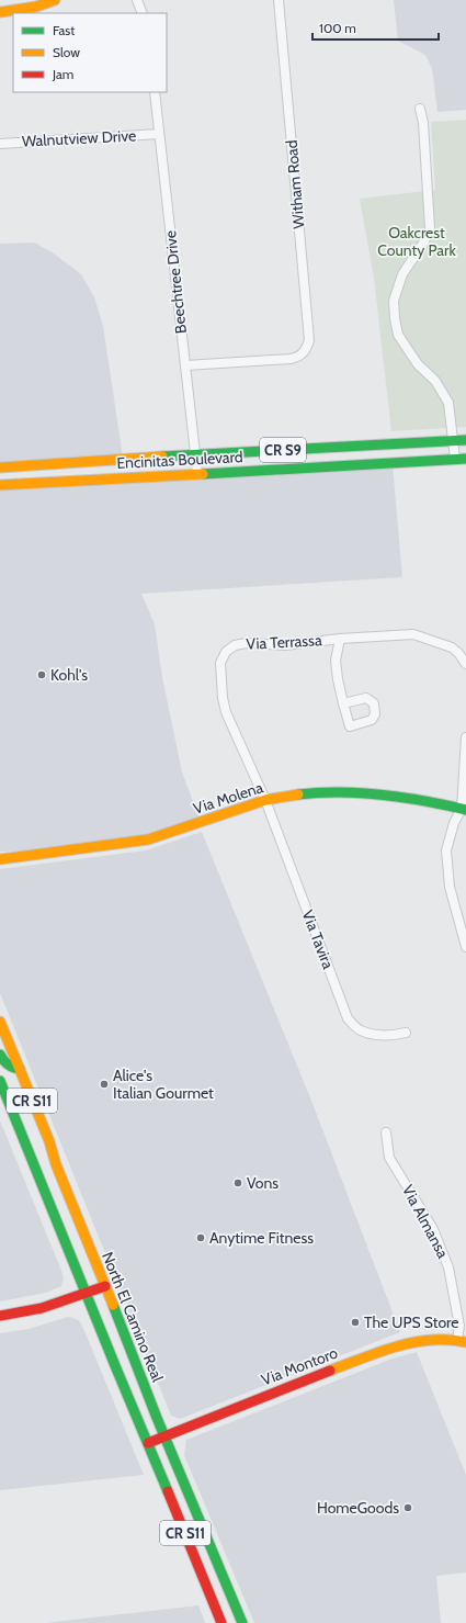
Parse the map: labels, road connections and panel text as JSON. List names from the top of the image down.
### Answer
{
  "streets": {
    "main road": [
      "CR S9",
      "Encinitas Boulevard",
      "Via Molena",
      "CR S11",
      "North El Camino Real",
      "Via Montoro"
    ],
    "street": [
      "Walnutview Drive",
      "Witham Road",
      "Beechtree Drive",
      "Via Terrassa",
      "Via Tavira",
      "Via Almansa"
    ]
  },
  "crossings": [
    ["Walnutview Drive", "Beechtree Drive"],
    ["Witham Road", "Beechtree Drive"],
    ["Beechtree Drive", "Encinitas Boulevard"],
    ["Via Terrassa", "Via Molena"],
    ["Via Terrassa", "Via Tavira"],
    ["Via Molena", "Via Tavira"],
    ["CR S11", "Via Montoro"],
    ["Via Almansa", "Via Montoro"],
    ["North El Camino Real", "Via Montoro"]
  ],
  "parks": ["Oakcrest County Park"],
  "places": [
    "Kohl's",
    "Alice's Italian Gourmet",
    "Vons",
    "Anytime Fitness",
    "The UPS Store",
    "HomeGoods"
  ],
  "legend": ["Fast", "Slow", "Jam"],
  "scale_bar": "100 m"
}
